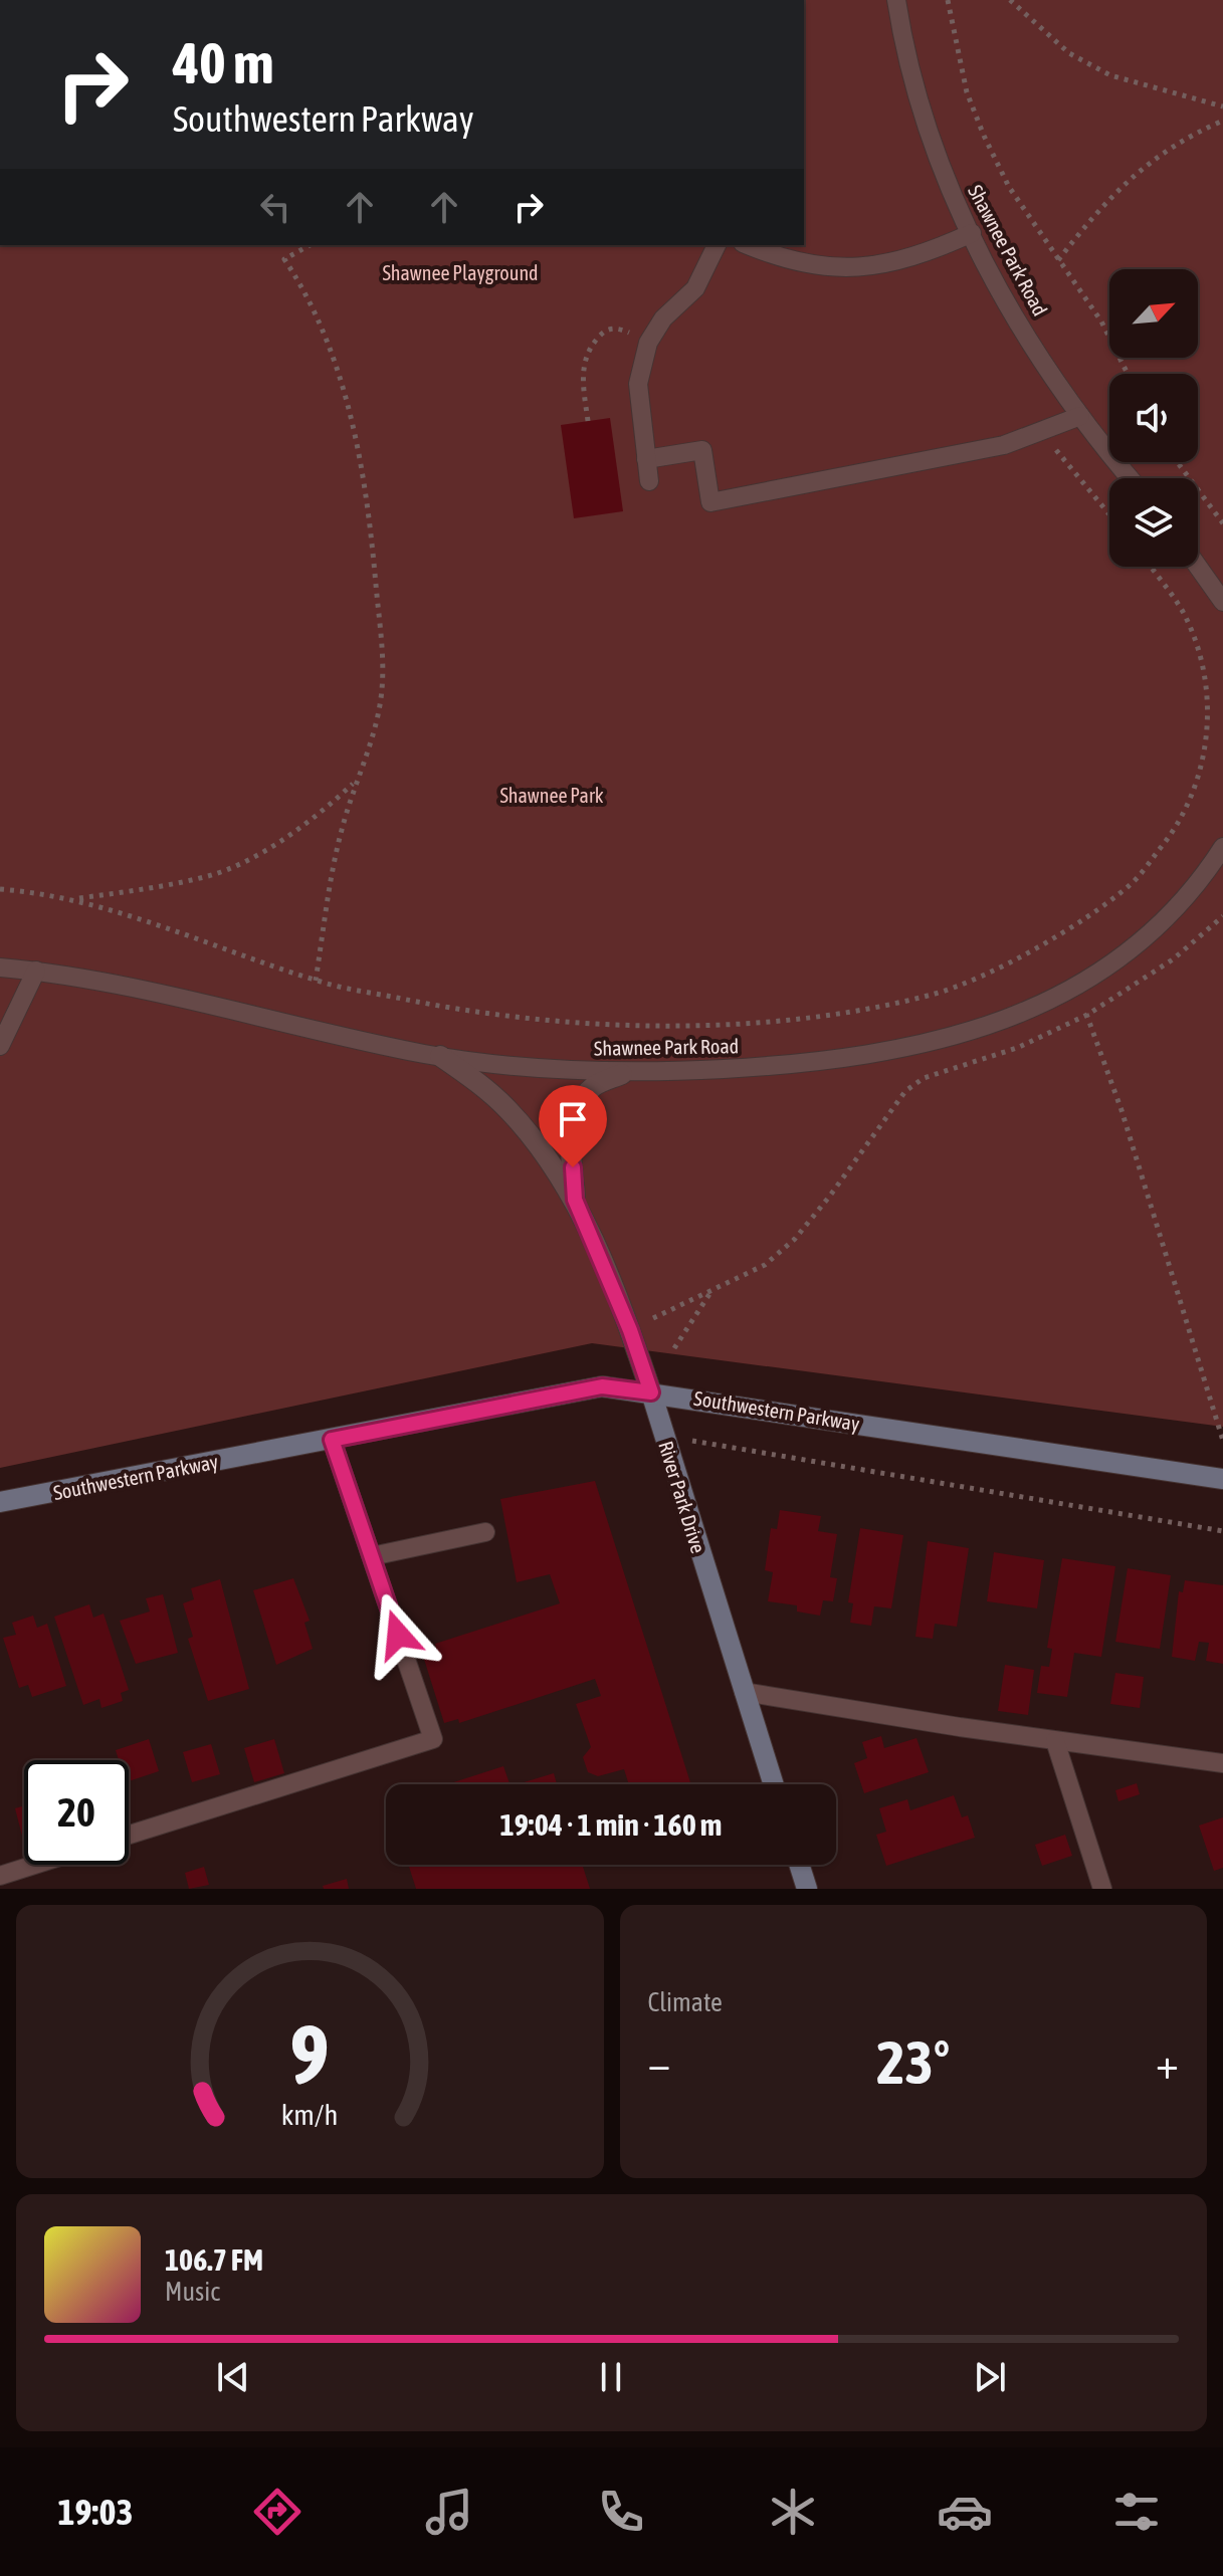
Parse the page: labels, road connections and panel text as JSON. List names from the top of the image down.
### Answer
{
  "streets": {
    "street": ["Southwestern Parkway", "River Park Drive"],
    "lane": ["Shawnee Park Road"]
  },
  "crossings": [
    ["Shawnee Park Road", "River Park Drive"],
    ["Southwestern Parkway", "River Park Drive"]
  ],
  "parks": ["Shawnee Playground", "Shawnee Park"],
  "north": "top right",
  "page": {
    "turn": ["40 m", "Southwestern Parkway"],
    "limit": "20",
    "trip": "19:04 · 1 min · 160 m",
    "tile": "Climate",
    "heat": ["−", "23°", "+"],
    "song": ["106.7 FM", "Music"],
    "tabs": "19:03",
    "gauge": ["9", "km/h"]
  }
}
